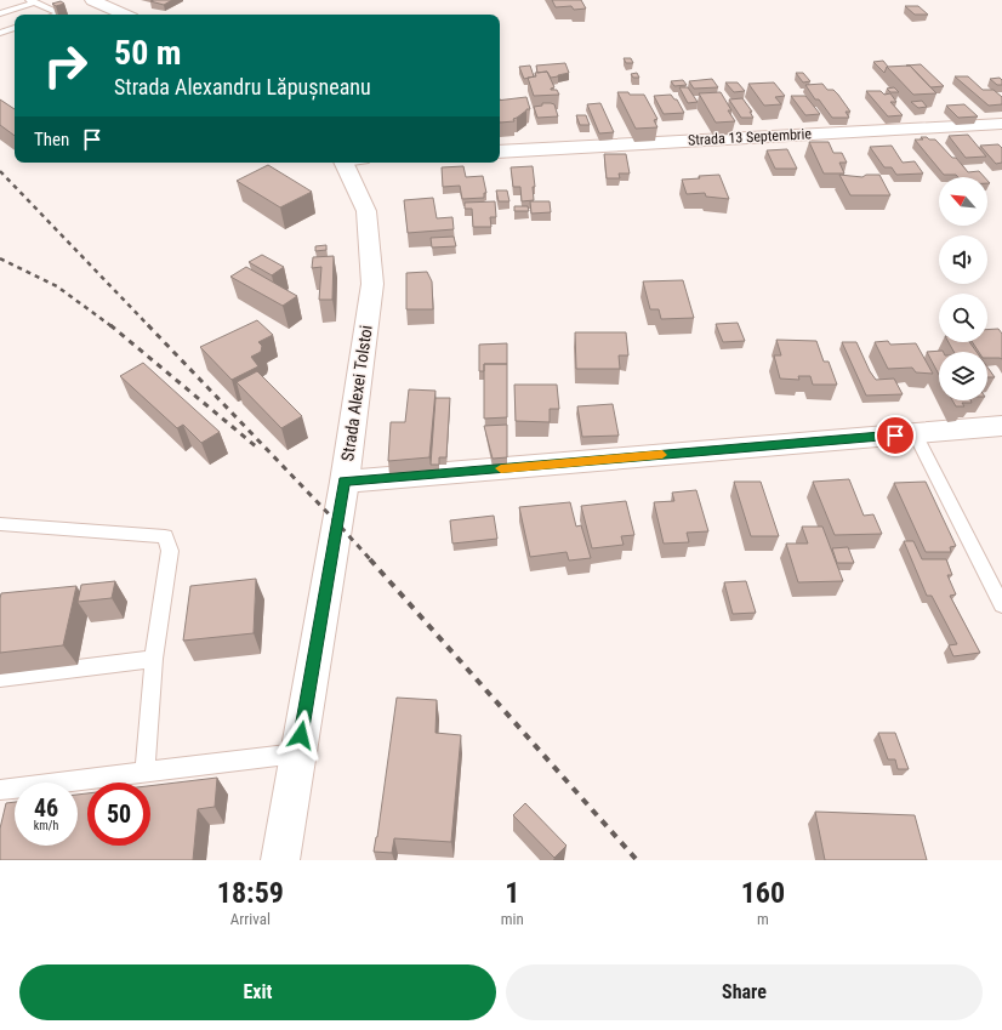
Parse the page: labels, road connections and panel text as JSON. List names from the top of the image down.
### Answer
{
  "streets": {
    "street": ["Strada 13 Septembrie", "Strada Alexei Tolstoi"]
  },
  "north": "top left",
  "page": {
    "turn": ["50 m", "Strada Alexandru Lăpușneanu"],
    "then": "Then",
    "speed": "46 km/h",
    "limit": "50",
    "eta": [
      "18:59",
      "Arrival",
      "1",
      "min",
      "160",
      "m"
    ],
    "buttons": ["Exit", "Share"]
  }
}
